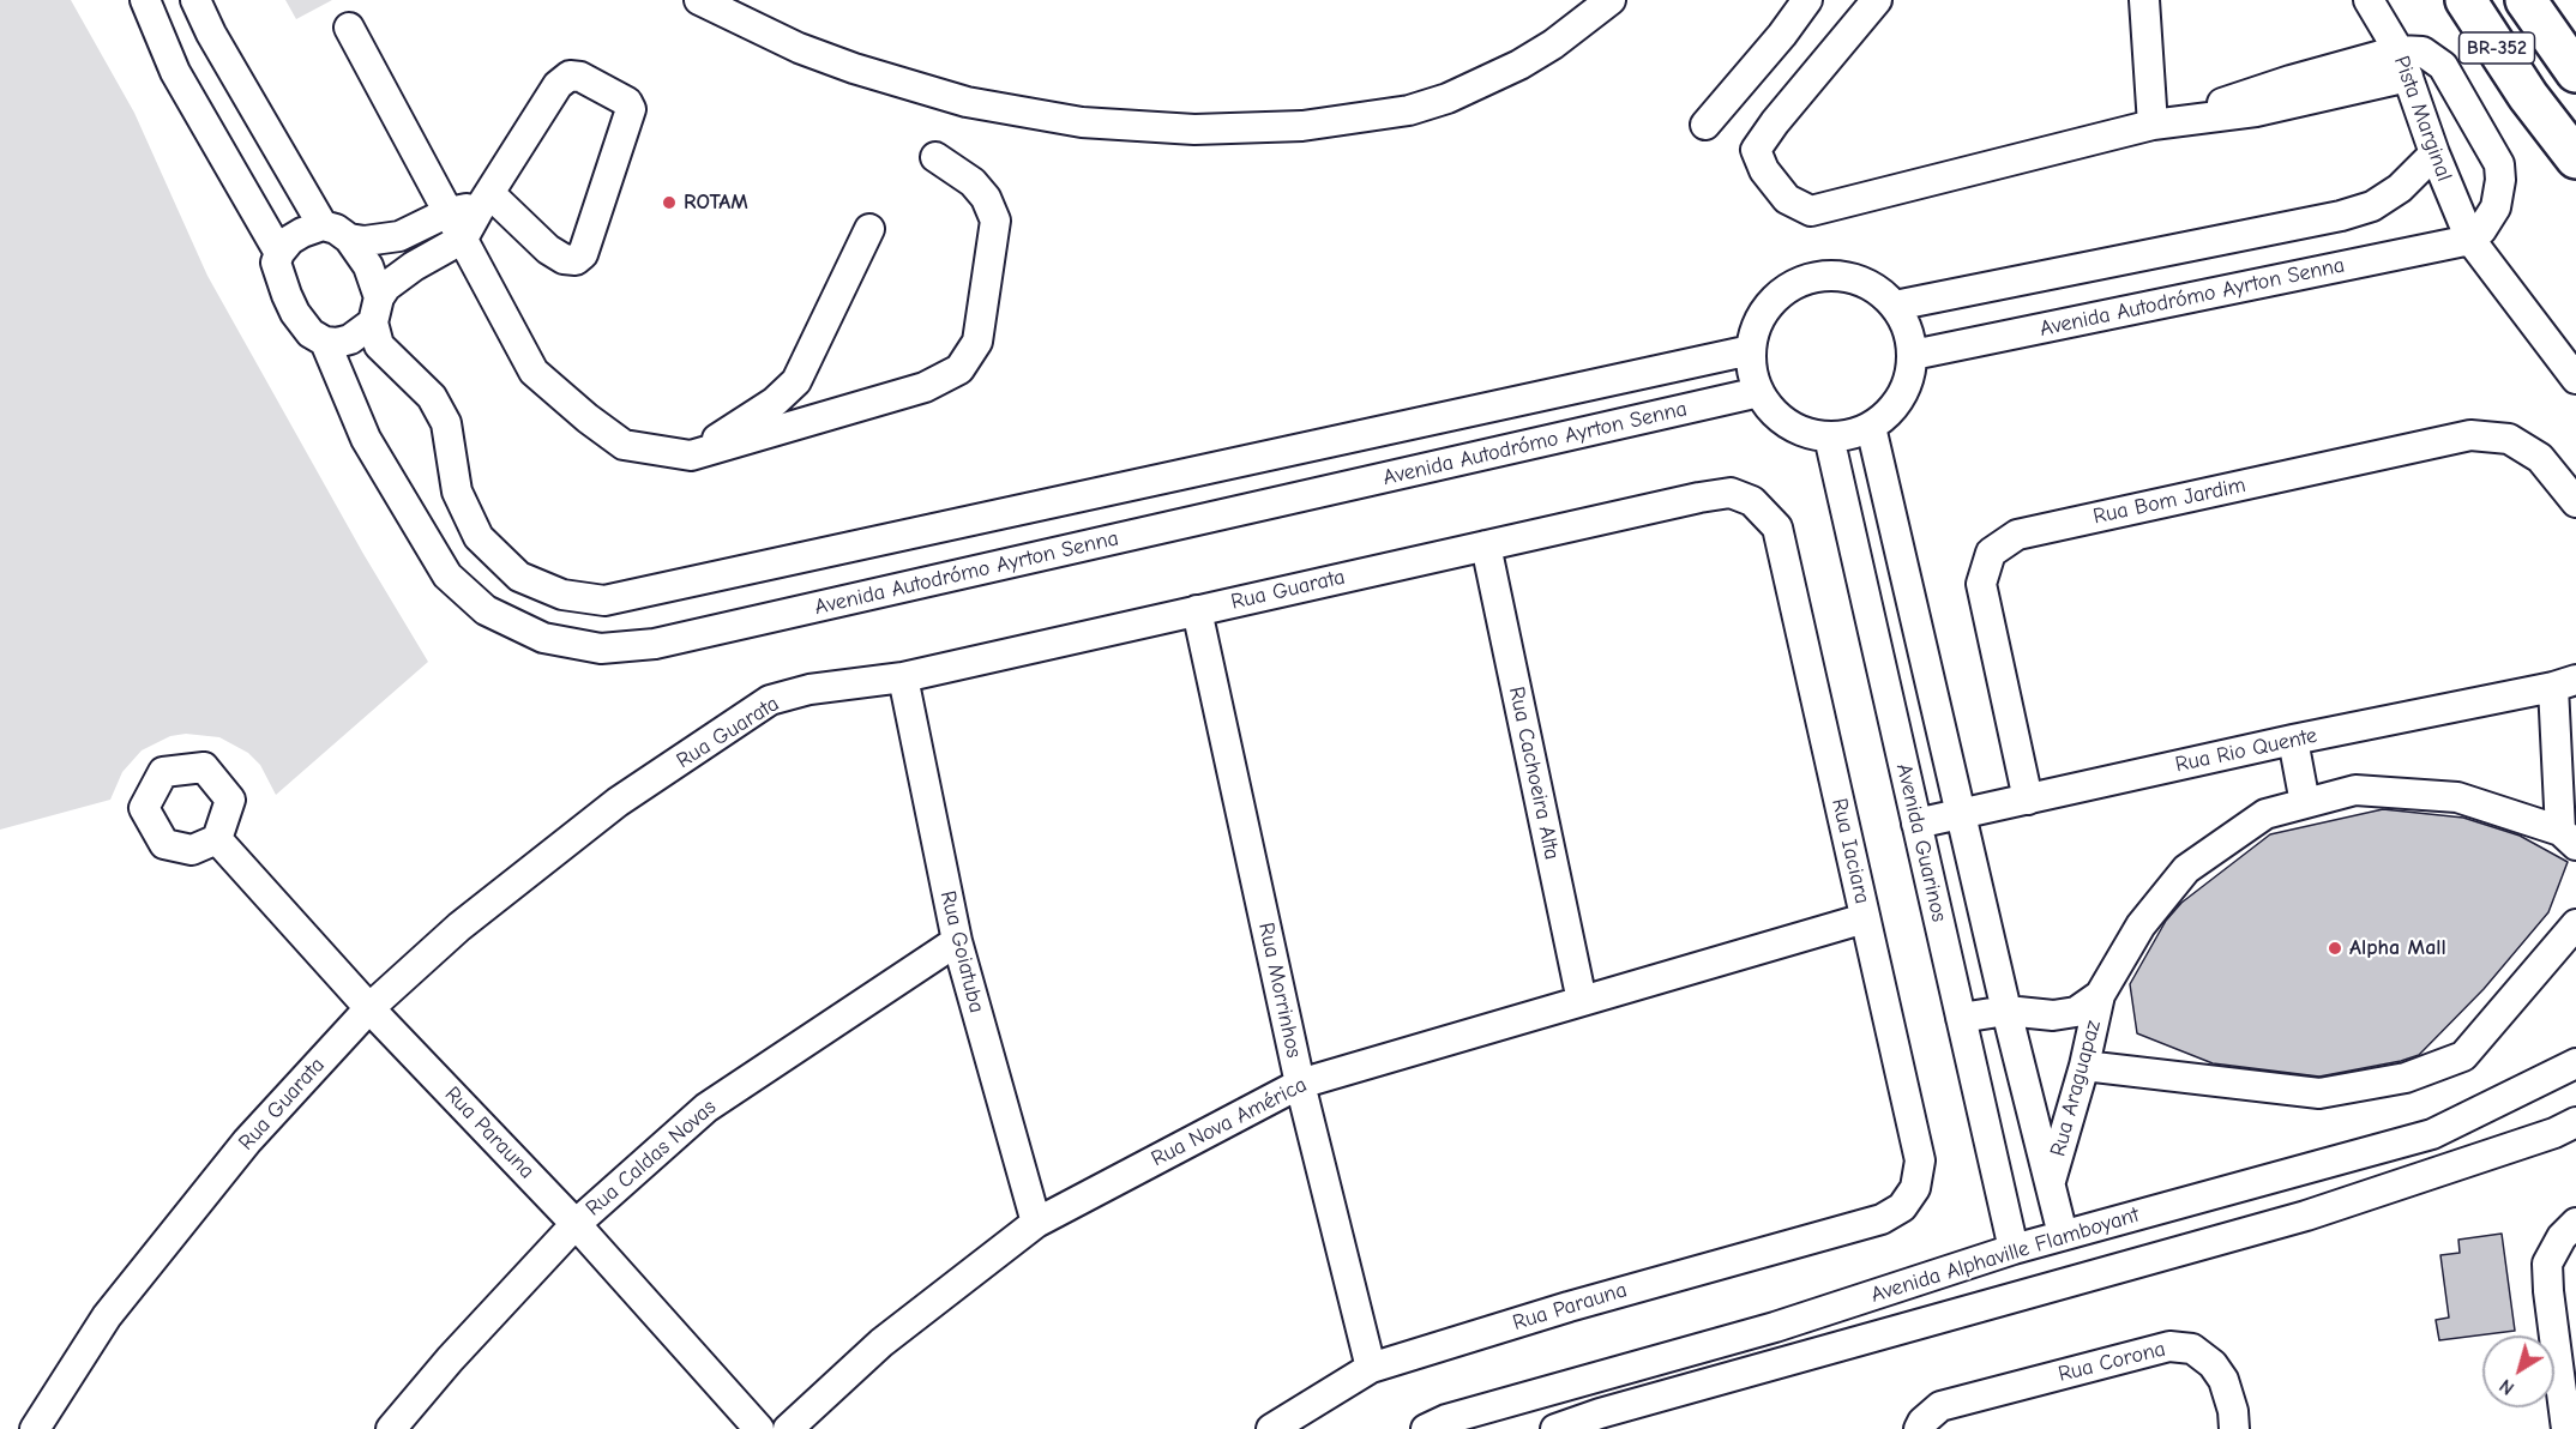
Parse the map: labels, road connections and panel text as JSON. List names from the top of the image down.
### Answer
{
  "streets": {
    "highway": ["BR-352"],
    "street": [
      "Pista Marginal",
      "Avenida Autodrómo Ayrton Senna",
      "Rua Bom Jardim",
      "Rua Guarata",
      "Rua Rio Quente",
      "Rua Cachoeira Alta",
      "Avenida Guarinos",
      "Rua Iaciara",
      "Rua Goiatuba",
      "Rua Morrinhos",
      "Rua Araguapaz",
      "Rua Nova América",
      "Rua Parauna",
      "Rua Caldas Novas",
      "Avenida Alphaville Flamboyant",
      "Rua Corona"
    ]
  },
  "crossings": [
    ["Pista Marginal", "Avenida Autodrómo Ayrton Senna"],
    ["Avenida Autodrómo Ayrton Senna", "Avenida Guarinos"],
    ["Rua Bom Jardim", "Rua Rio Quente"],
    ["Rua Guarata", "Rua Cachoeira Alta"],
    ["Rua Guarata", "Rua Iaciara"],
    ["Rua Guarata", "Rua Goiatuba"],
    ["Rua Guarata", "Rua Morrinhos"],
    ["Rua Guarata", "Rua Parauna"],
    ["Rua Rio Quente", "Avenida Guarinos"],
    ["Rua Rio Quente", "Rua Araguapaz"],
    ["Rua Cachoeira Alta", "Rua Nova América"],
    ["Avenida Guarinos", "Rua Araguapaz"],
    ["Avenida Guarinos", "Avenida Alphaville Flamboyant"],
    ["Rua Iaciara", "Rua Nova América"],
    ["Rua Iaciara", "Rua Parauna"],
    ["Rua Goiatuba", "Rua Nova América"],
    ["Rua Goiatuba", "Rua Caldas Novas"],
    ["Rua Morrinhos", "Rua Nova América"],
    ["Rua Morrinhos", "Rua Parauna"],
    ["Rua Parauna", "Rua Caldas Novas"]
  ],
  "places": ["ROTAM", "Alpha Mall"],
  "north": "bottom left"
}
